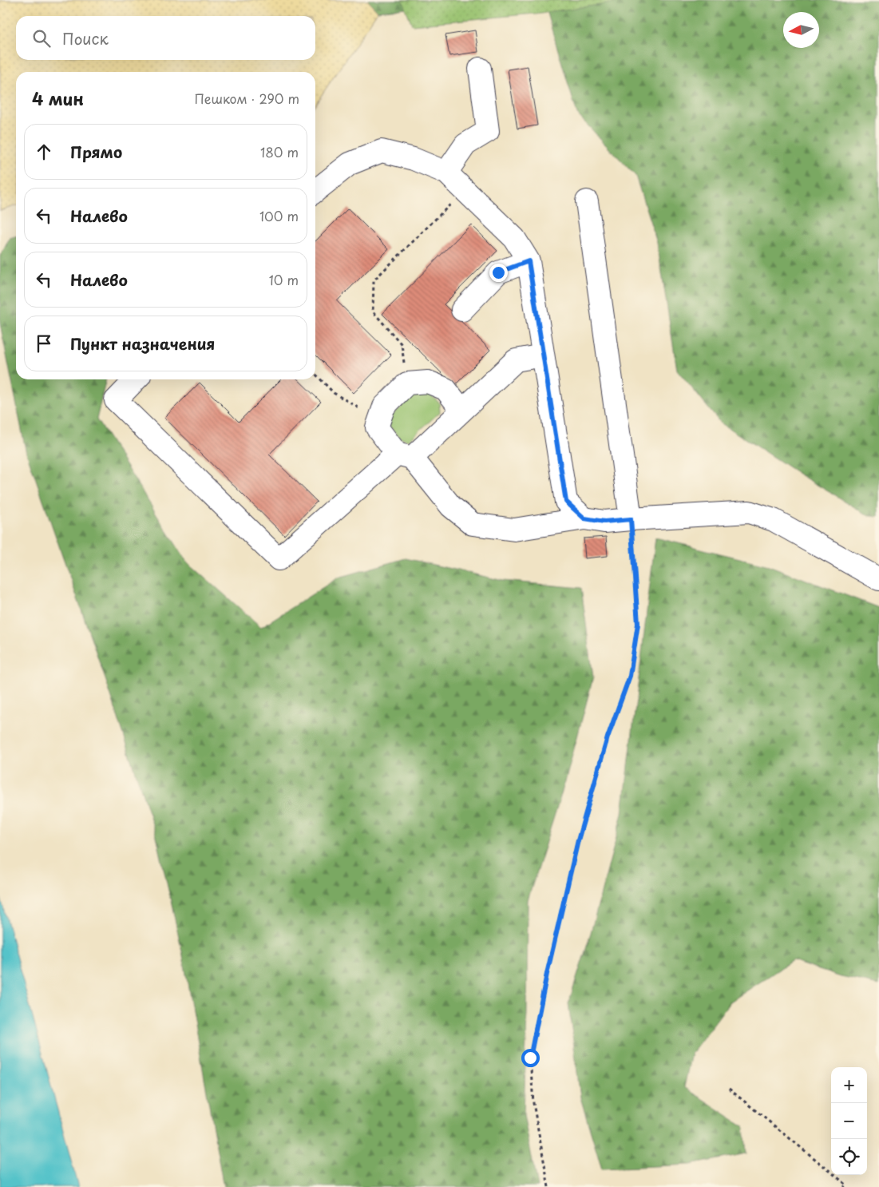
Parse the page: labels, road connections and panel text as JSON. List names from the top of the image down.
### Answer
{
  "north": "left",
  "page": {
    "search": "Поиск",
    "heading": ["4 мин", "Пешком · 290 m"],
    "list": [
      ["Прямо", "180 m"],
      ["Налево", "100 m"],
      ["Налево", "10 m"],
      "Пункт назначения"
    ],
    "map_buttons": ["+", "−"]
  }
}
